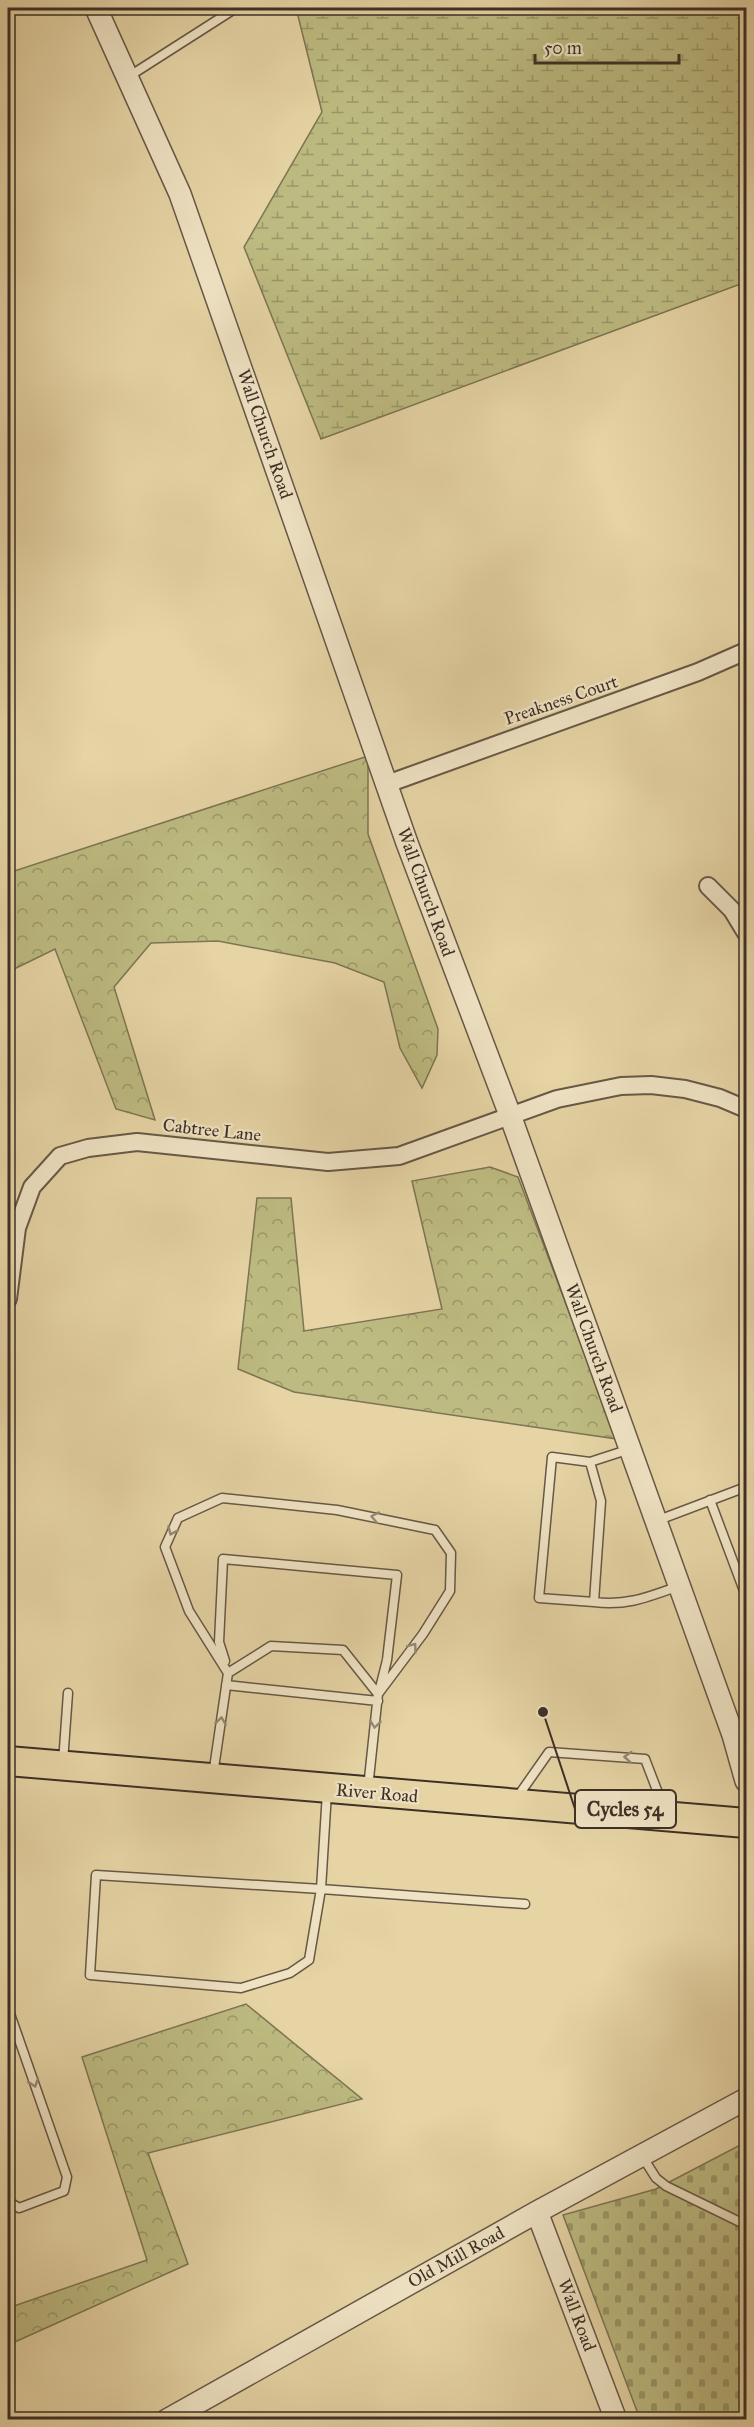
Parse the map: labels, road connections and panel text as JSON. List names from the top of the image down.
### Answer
{
  "streets": {
    "highway": ["River Road"],
    "street": [
      "Wall Church Road",
      "Preakness Court",
      "Cabtree Lane",
      "Old Mill Road",
      "Wall Road"
    ]
  },
  "crossings": [
    ["Wall Church Road", "Preakness Court"],
    ["Wall Church Road", "Cabtree Lane"],
    ["Old Mill Road", "Wall Road"]
  ],
  "places": ["Cycles 54"],
  "scale_bar": "50 m"
}
